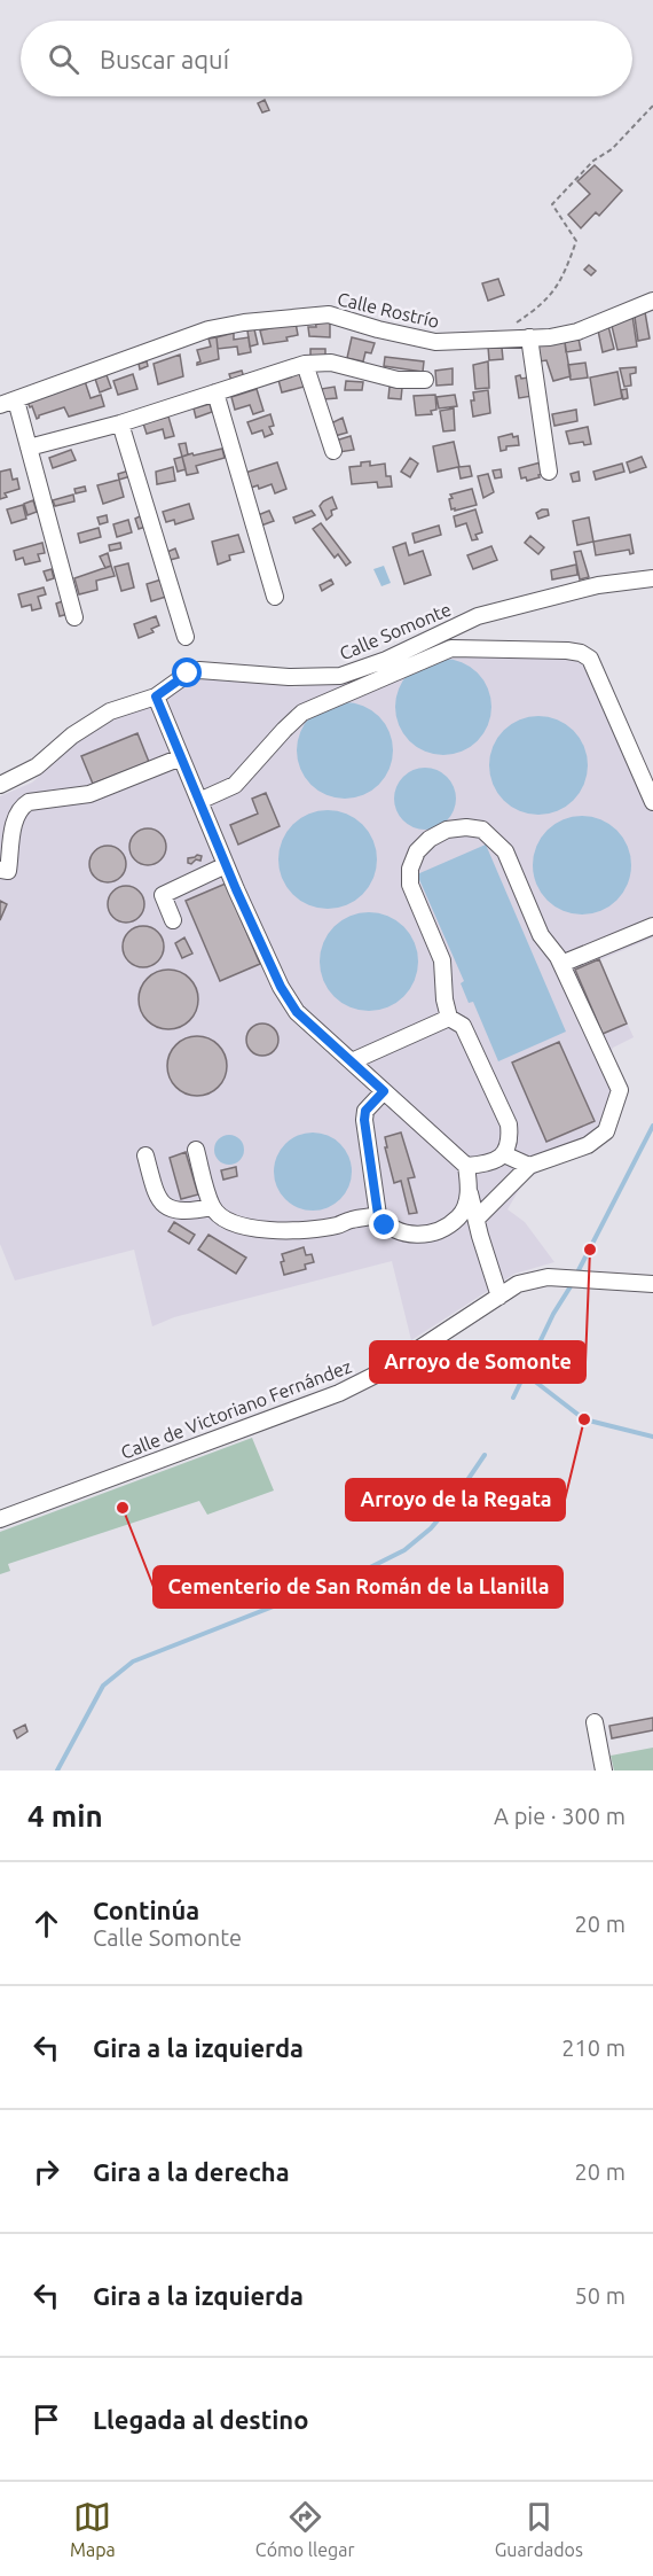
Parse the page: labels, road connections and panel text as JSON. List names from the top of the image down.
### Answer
{
  "streets": {
    "street": ["Calle Rostrío", "Calle Somonte", "Calle de Victoriano Fernández"]
  },
  "places": ["Arroyo de Somonte", "Arroyo de la Regata", "Cementerio de San Román de la Llanilla"],
  "page": {
    "search": "Buscar aquí",
    "heading": ["4 min", "A pie · 300 m"],
    "list": [
      ["Continúa", "Calle Somonte", "20 m"],
      ["Gira a la izquierda", "210 m"],
      ["Gira a la derecha", "20 m"],
      ["Gira a la izquierda", "50 m"],
      "Llegada al destino"
    ],
    "nav": ["Mapa", "Cómo llegar", "Guardados"]
  }
}
